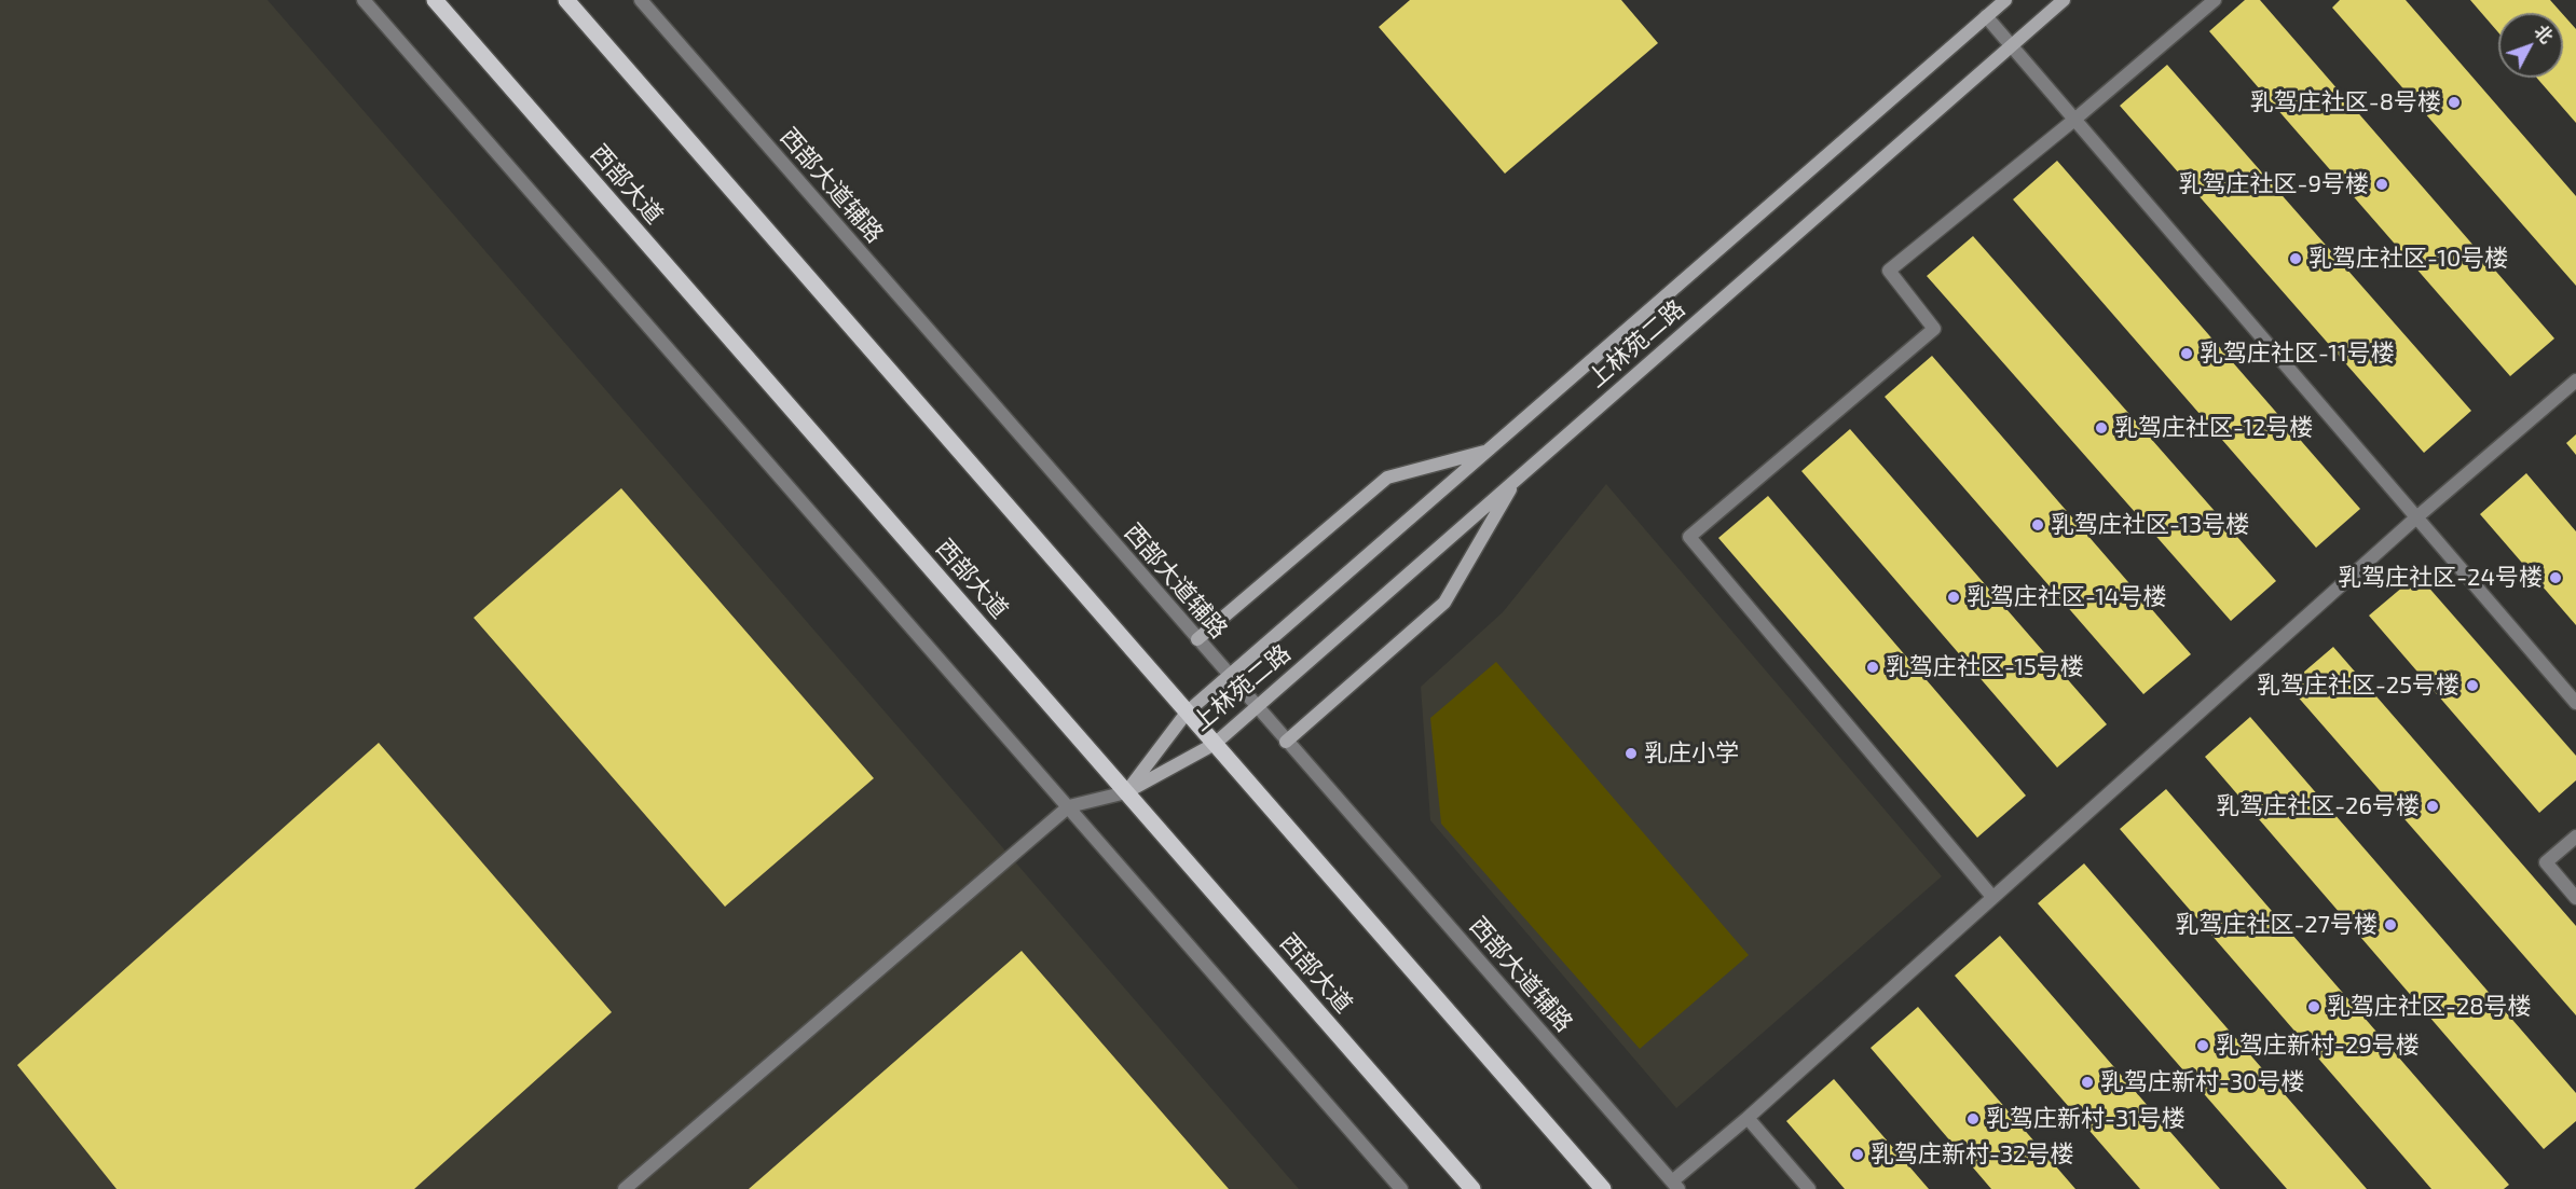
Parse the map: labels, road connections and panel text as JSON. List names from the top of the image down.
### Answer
{
  "streets": {
    "main road": ["西部大道"],
    "street": ["西部大道辅路", "上林苑二路"]
  },
  "crossings": [
    ["西部大道", "上林苑二路"],
    ["西部大道辅路", "上林苑二路"]
  ],
  "places": [
    "乳驾庄社区-8号楼",
    "乳驾庄社区-9号楼",
    "乳驾庄社区-10号楼",
    "乳驾庄社区-11号楼",
    "乳驾庄社区-12号楼",
    "乳驾庄社区-13号楼",
    "乳驾庄社区-24号楼",
    "乳驾庄社区-14号楼",
    "乳驾庄社区-15号楼",
    "乳驾庄社区-25号楼",
    "乳庄小学",
    "乳驾庄社区-26号楼",
    "乳驾庄社区-27号楼",
    "乳驾庄社区-28号楼",
    "乳驾庄新村-29号楼",
    "乳驾庄新村-30号楼",
    "乳驾庄新村-31号楼",
    "乳驾庄新村-32号楼"
  ],
  "north": "top right"
}
